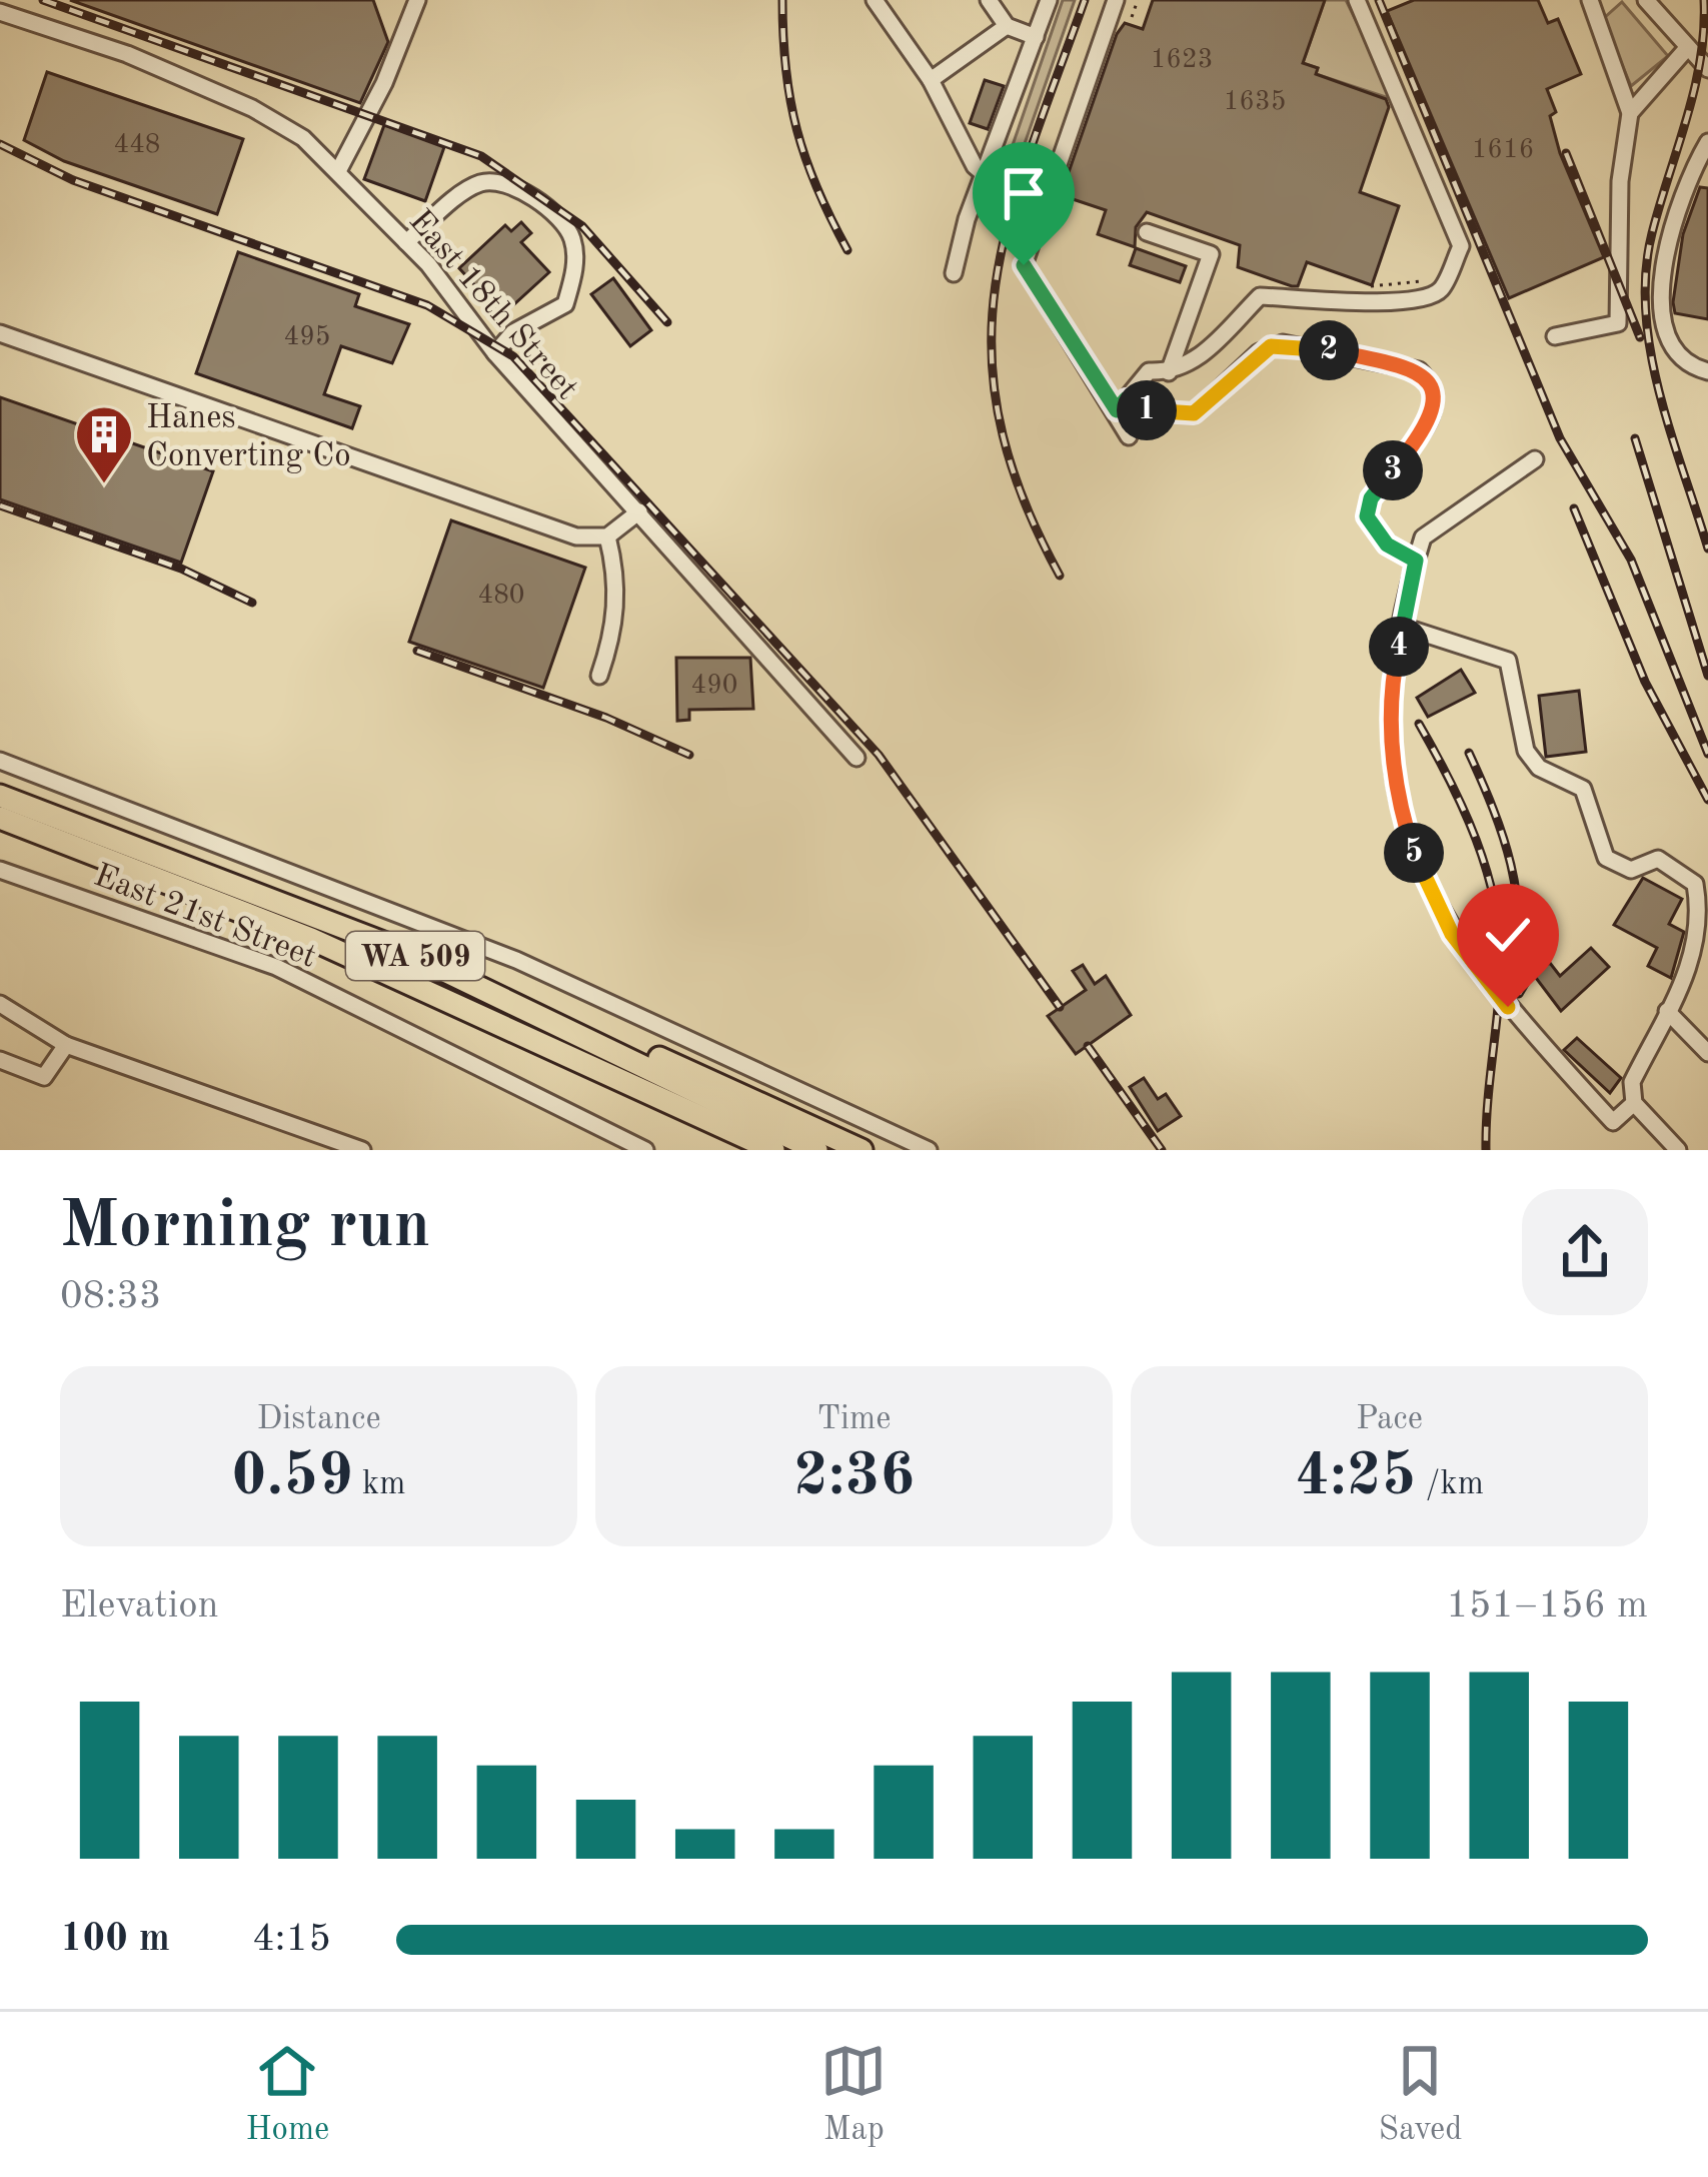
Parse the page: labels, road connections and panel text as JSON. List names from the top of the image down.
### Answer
{
  "streets": {
    "highway": ["WA 509"],
    "street": ["East 18th Street", "East 21st Street"]
  },
  "places": {
    "building": ["Hanes Converting Co"]
  },
  "house_numbers": [
    "1623",
    "1635",
    "448",
    "1616",
    "495",
    "480",
    "490"
  ],
  "page": {
    "pins": [
      "2",
      "1",
      "3",
      "4",
      "5"
    ],
    "heading": ["Morning run", "08:33"],
    "stats": [
      ["Distance", "0.59 km"],
      ["Time", "2:36"],
      ["Pace", "4:25 /km"]
    ],
    "chart": ["Elevation", "151–156 m"],
    "list": [
      {
        "name": "100 m",
        "note": "4:15"
      }
    ],
    "tabs": ["Home", "Map", "Saved"]
  }
}
